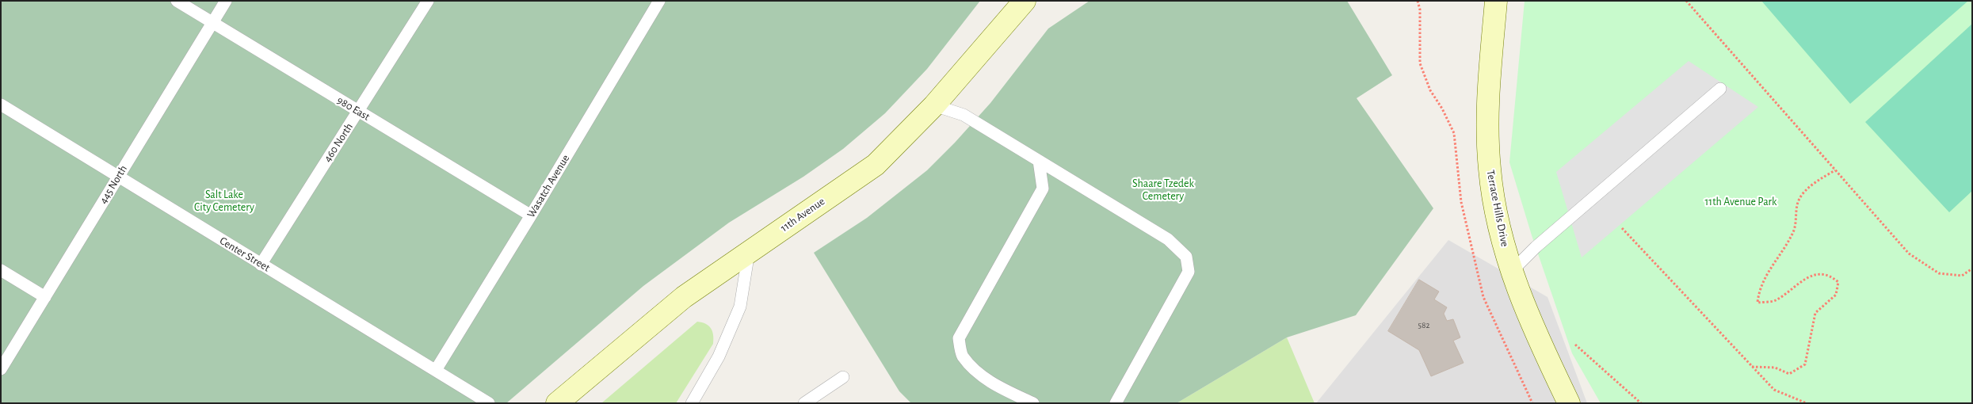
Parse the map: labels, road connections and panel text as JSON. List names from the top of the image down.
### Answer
{
  "streets": {
    "street": ["Terrace Hills Drive", "11th Avenue"],
    "lane": [
      "980 East",
      "460 North",
      "445 North",
      "Wasatch Avenue",
      "Center Street"
    ]
  },
  "crossings": [
    ["980 East", "460 North"],
    ["980 East", "445 North"],
    ["980 East", "Wasatch Avenue"],
    ["460 North", "Center Street"],
    ["445 North", "Center Street"],
    ["Wasatch Avenue", "Center Street"]
  ],
  "parks": ["Shaare Tzedek Cemetery", "Salt Lake City Cemetery", "11th Avenue Park"],
  "house_numbers": ["582"]
}
